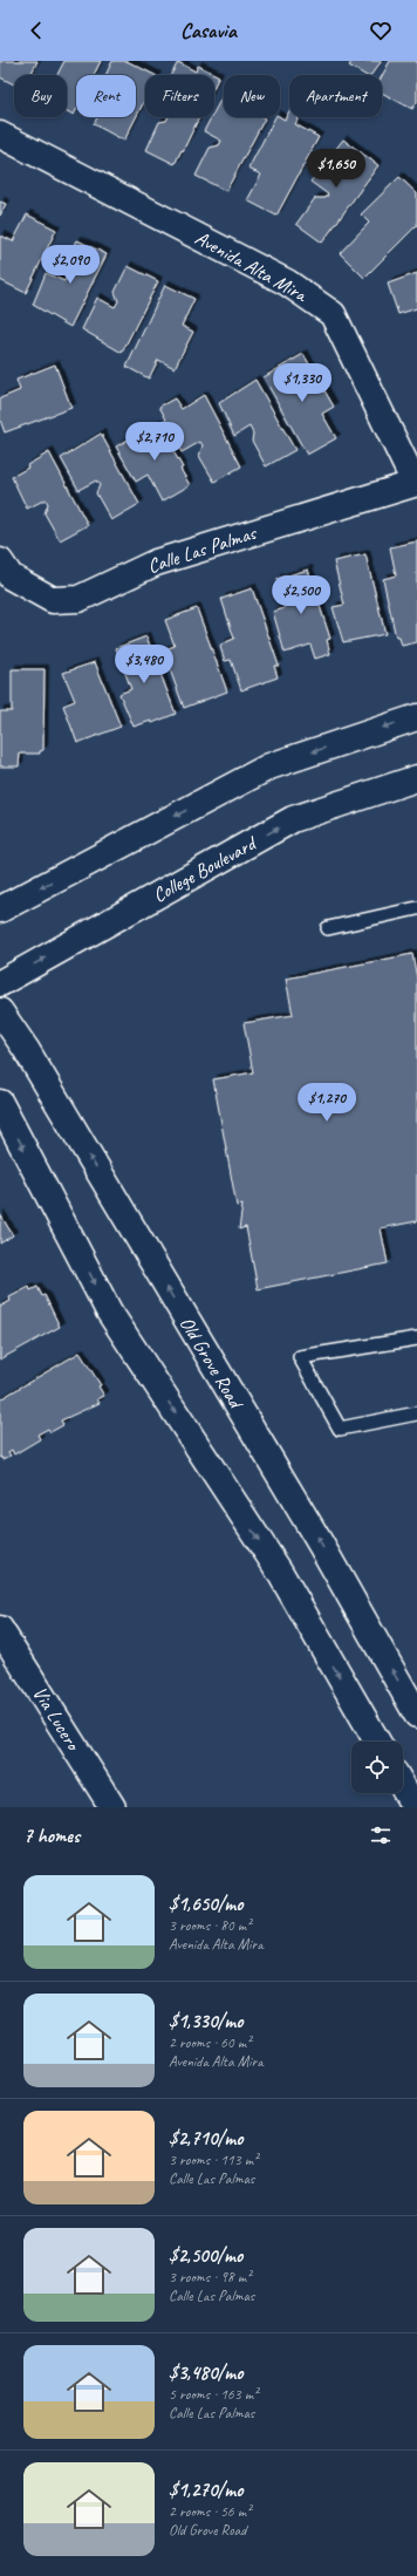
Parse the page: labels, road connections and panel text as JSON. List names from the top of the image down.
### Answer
{
  "streets": {
    "main road": [
      "Avenida Alta Mira",
      "Calle Las Palmas",
      "College Boulevard",
      "Old Grove Road",
      "Via Lucero"
    ]
  },
  "crossings": [
    ["Avenida Alta Mira", "Calle Las Palmas"]
  ],
  "page": {
    "header": "Casavia",
    "chip": [
      "Buy",
      "Rent",
      "Filters",
      "New",
      "Apartment"
    ],
    "price": [
      "$1,650",
      "$2,090",
      "$1,330",
      "$2,710",
      "$2,500",
      "$3,480",
      "$1,270"
    ],
    "heading": "7 homes",
    "list": [
      {
        "name": "$1,650/mo",
        "note": "3 rooms · 80 m² · Avenida Alta Mira"
      },
      {
        "name": "$1,330/mo",
        "note": "2 rooms · 60 m² · Avenida Alta Mira"
      },
      {
        "name": "$2,710/mo",
        "note": "3 rooms · 113 m² · Calle Las Palmas"
      },
      {
        "name": "$2,500/mo",
        "note": "3 rooms · 98 m² · Calle Las Palmas"
      },
      {
        "name": "$3,480/mo",
        "note": "5 rooms · 163 m² · Calle Las Palmas"
      },
      {
        "name": "$1,270/mo",
        "note": "2 rooms · 56 m² · Old Grove Road"
      }
    ]
  }
}
